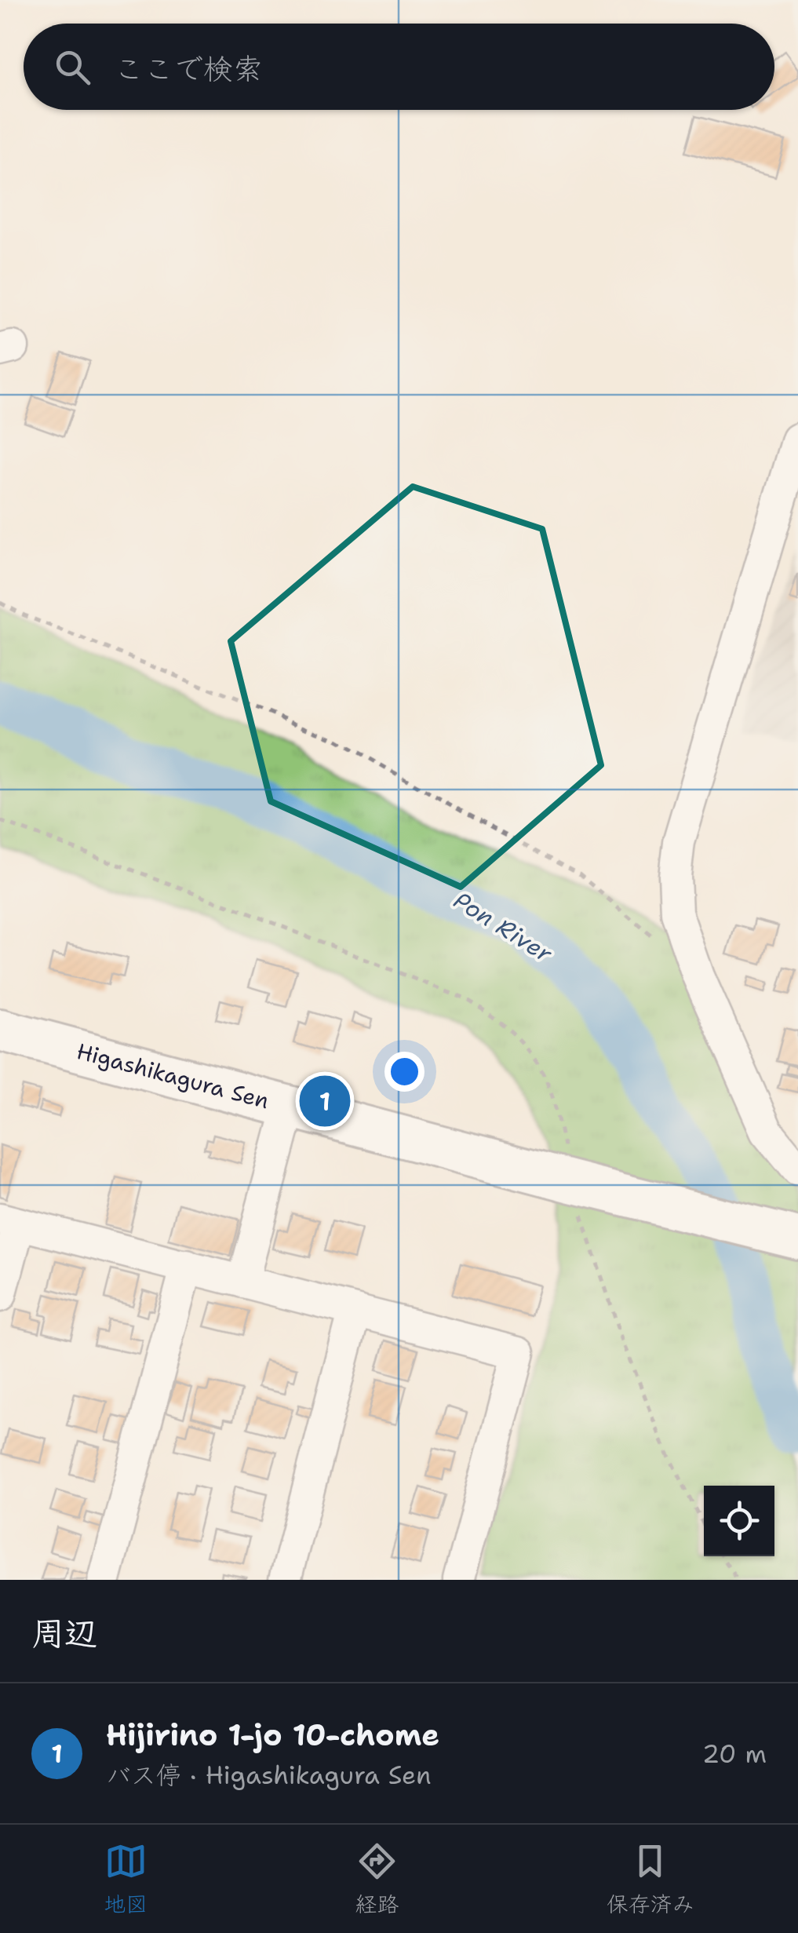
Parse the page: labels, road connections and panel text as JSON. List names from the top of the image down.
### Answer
{
  "streets": {
    "main road": ["Higashikagura Sen"]
  },
  "water": ["Pon River"],
  "page": {
    "search": "ここで検索",
    "pins": "1",
    "heading": "周辺",
    "list": [
      {
        "mark": "1",
        "name": "Hijirino 1-jo 10-chome",
        "note": "バス停 · Higashikagura Sen",
        "value": "20 m"
      }
    ],
    "nav": ["地図", "経路", "保存済み"]
  }
}
